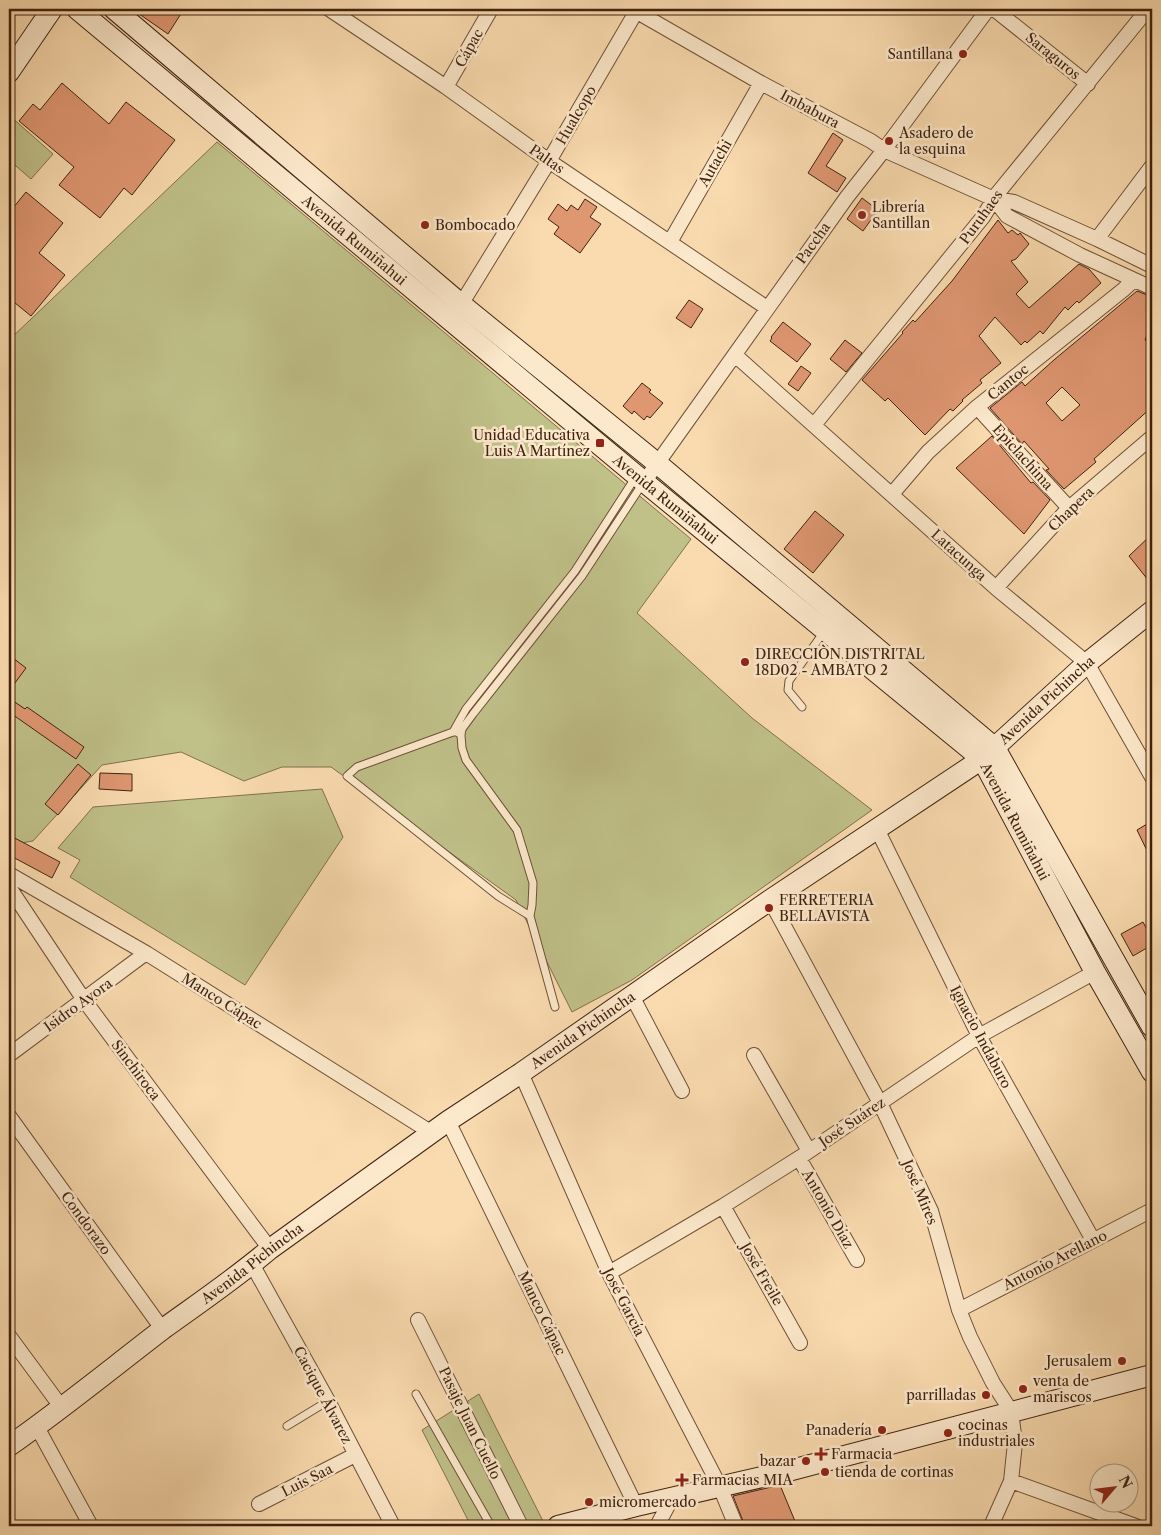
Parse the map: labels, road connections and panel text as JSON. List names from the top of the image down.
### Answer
{
  "streets": {
    "main road": ["Avenida Rumiñahui", "Avenida Pichincha"],
    "street": [
      "Cápac",
      "Saraguros",
      "Imbabura",
      "Hualcopo",
      "Paltas",
      "Autachi",
      "Puruhaes",
      "Paccha",
      "Cantoc",
      "Epiclachima",
      "Chapera",
      "Latacunga",
      "Manco Cápac",
      "Isidro Ayora",
      "Ignacio Indaburo",
      "Sinchiroca",
      "José Suárez",
      "José Mires",
      "Antonio Díaz",
      "Condorazo",
      "Antonio Arellano",
      "José Freile",
      "José García",
      "Cacique Álvarez",
      "Pasaje Juan Cuello",
      "Luis Saa"
    ]
  },
  "crossings": [
    ["Cápac", "Paltas"],
    ["Saraguros", "Puruhaes"],
    ["Imbabura", "Hualcopo"],
    ["Imbabura", "Autachi"],
    ["Imbabura", "Puruhaes"],
    ["Imbabura", "Paccha"],
    ["Imbabura", "Cantoc"],
    ["Hualcopo", "Paltas"],
    ["Hualcopo", "Avenida Rumiñahui"],
    ["Paltas", "Autachi"],
    ["Paltas", "Paccha"],
    ["Puruhaes", "Latacunga"],
    ["Avenida Rumiñahui", "Paccha"],
    ["Avenida Rumiñahui", "Avenida Pichincha"],
    ["Avenida Rumiñahui", "José Suárez"],
    ["Paccha", "Latacunga"],
    ["Cantoc", "Epiclachima"],
    ["Cantoc", "Latacunga"],
    ["Epiclachima", "Chapera"],
    ["Chapera", "Latacunga"],
    ["Latacunga", "Avenida Pichincha"],
    ["Avenida Pichincha", "Manco Cápac"],
    ["Avenida Pichincha", "Ignacio Indaburo"],
    ["Avenida Pichincha", "Sinchiroca"],
    ["Avenida Pichincha", "José Mires"],
    ["Avenida Pichincha", "Condorazo"],
    ["Avenida Pichincha", "José García"],
    ["Avenida Pichincha", "Cacique Álvarez"],
    ["Manco Cápac", "Isidro Ayora"],
    ["Isidro Ayora", "Sinchiroca"],
    ["Ignacio Indaburo", "José Suárez"],
    ["Ignacio Indaburo", "Antonio Arellano"],
    ["José Suárez", "José Mires"],
    ["José Suárez", "Antonio Díaz"],
    ["José Suárez", "José Freile"],
    ["José Suárez", "José García"],
    ["José Mires", "Antonio Arellano"],
    ["Cacique Álvarez", "Luis Saa"]
  ],
  "places": {
    "other": [
      "Santillana",
      "Asadero de la esquina",
      "Librería Santillan",
      "Bombocado",
      "DIRECCIÒN DISTRITAL 18D02 - AMBATO 2",
      "FERRETERIA BELLAVISTA",
      "Jerusalem",
      "venta de mariscos",
      "parrilladas",
      "Panadería",
      "cocinas industriales",
      "bazar",
      "tienda de cortinas",
      "micromercado"
    ],
    "transit": ["Unidad Educativa Luis A Martínez"],
    "health": ["Farmacia", "Farmacias MIA"]
  },
  "north": "top right"
}
